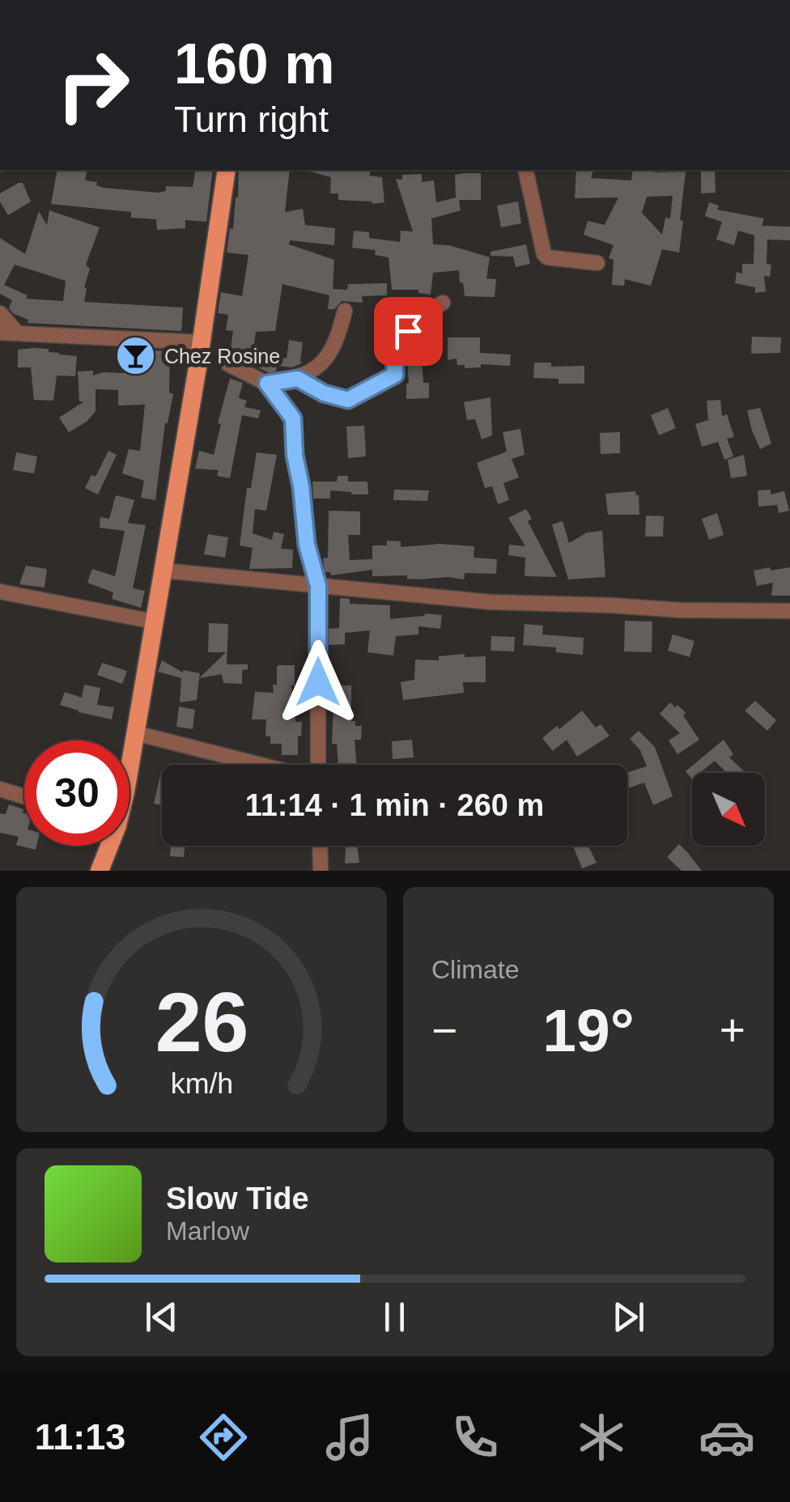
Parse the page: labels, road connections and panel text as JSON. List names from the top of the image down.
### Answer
{
  "places": {
    "bar": ["Chez Rosine"]
  },
  "north": "bottom right",
  "page": {
    "turn": ["160 m", "Turn right"],
    "limit": "30",
    "trip": "11:14 · 1 min · 260 m",
    "tile": "Climate",
    "heat": ["−", "19°", "+"],
    "song": ["Slow Tide", "Marlow"],
    "tabs": "11:13",
    "gauge": ["26", "km/h"]
  }
}
